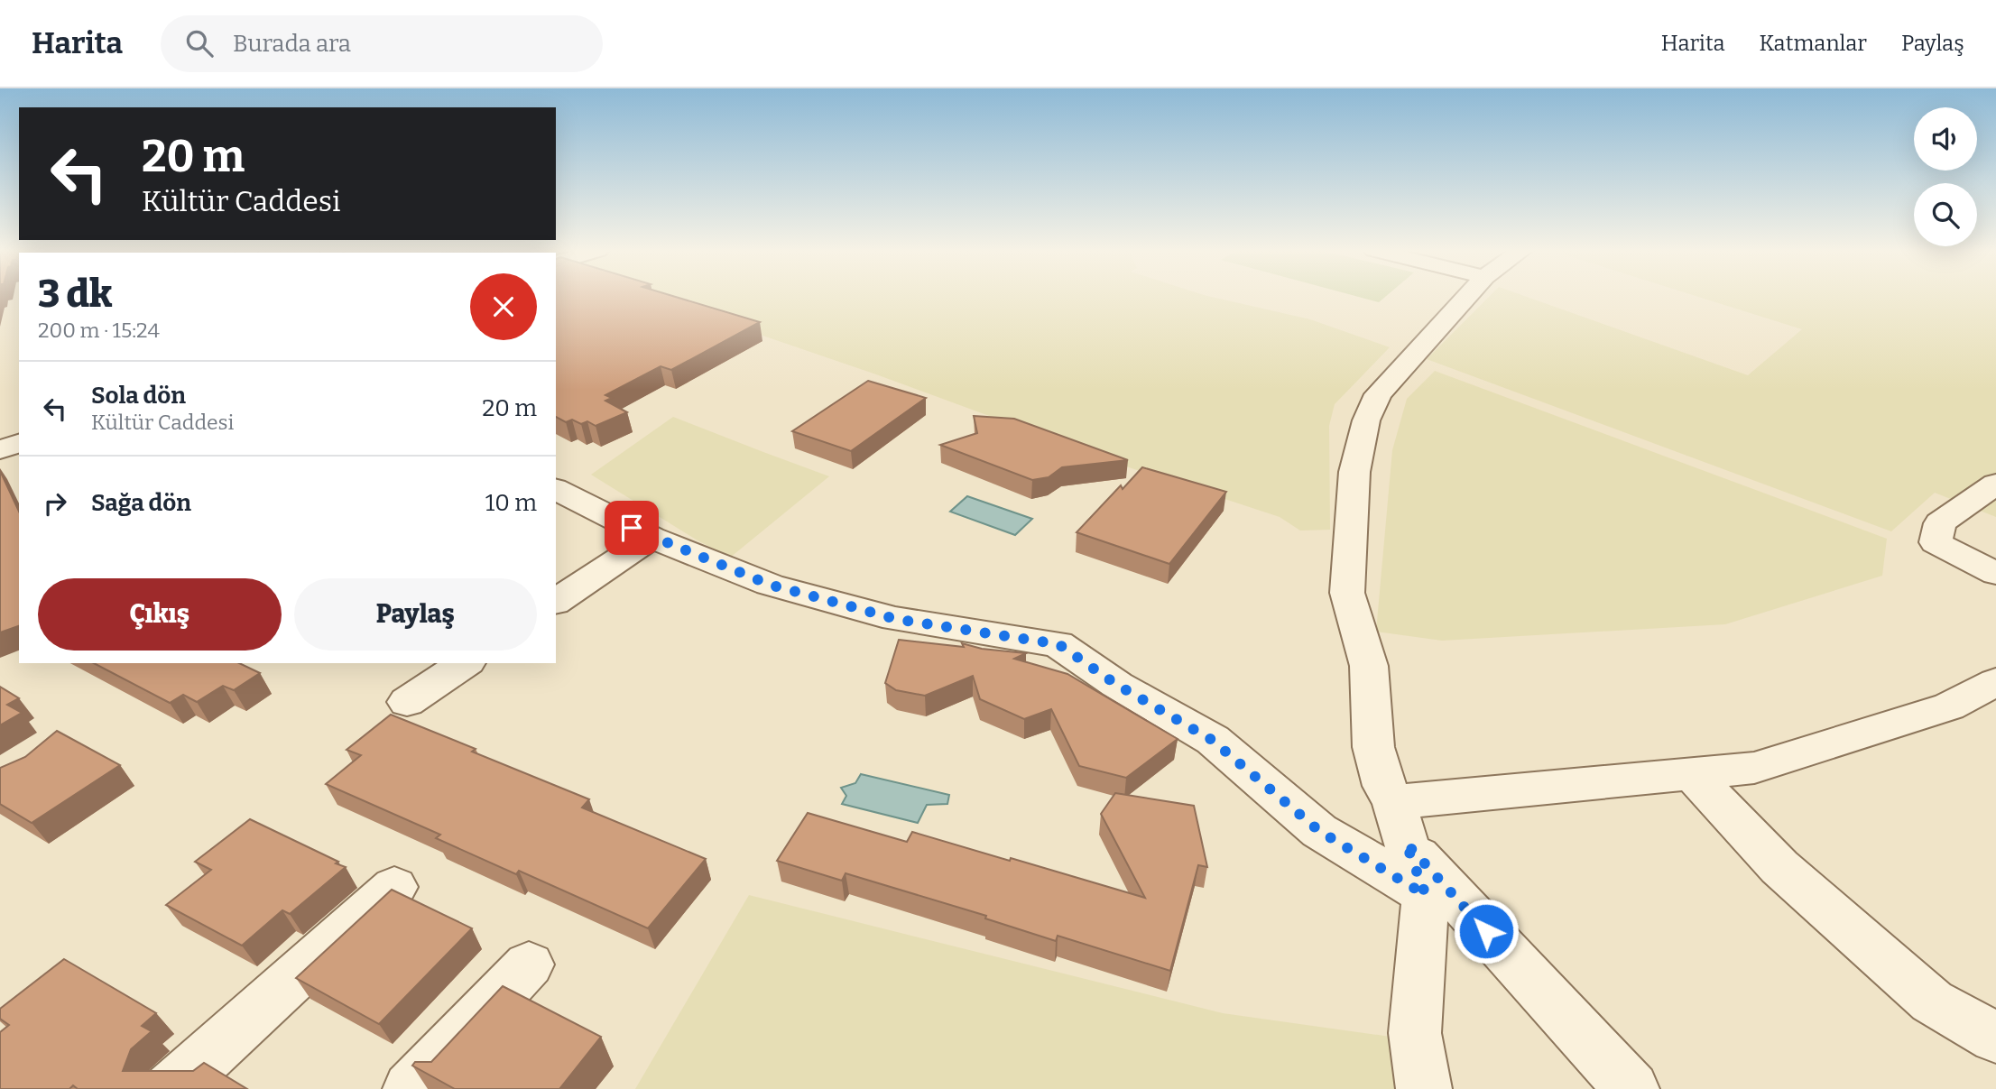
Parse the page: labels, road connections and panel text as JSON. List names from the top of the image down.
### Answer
{
  "page": {
    "header": "Harita",
    "search": "Burada ara",
    "nav": ["Harita", "Katmanlar", "Paylaş"],
    "turn": ["20 m", "Kültür Caddesi"],
    "heading": ["3 dk", "200 m · 15:24"],
    "list": [
      {
        "name": "Sola dön",
        "note": "Kültür Caddesi",
        "value": "20 m"
      },
      {
        "name": "Sağa dön",
        "value": "10 m"
      }
    ],
    "buttons": ["Çıkış", "Paylaş"]
  }
}
